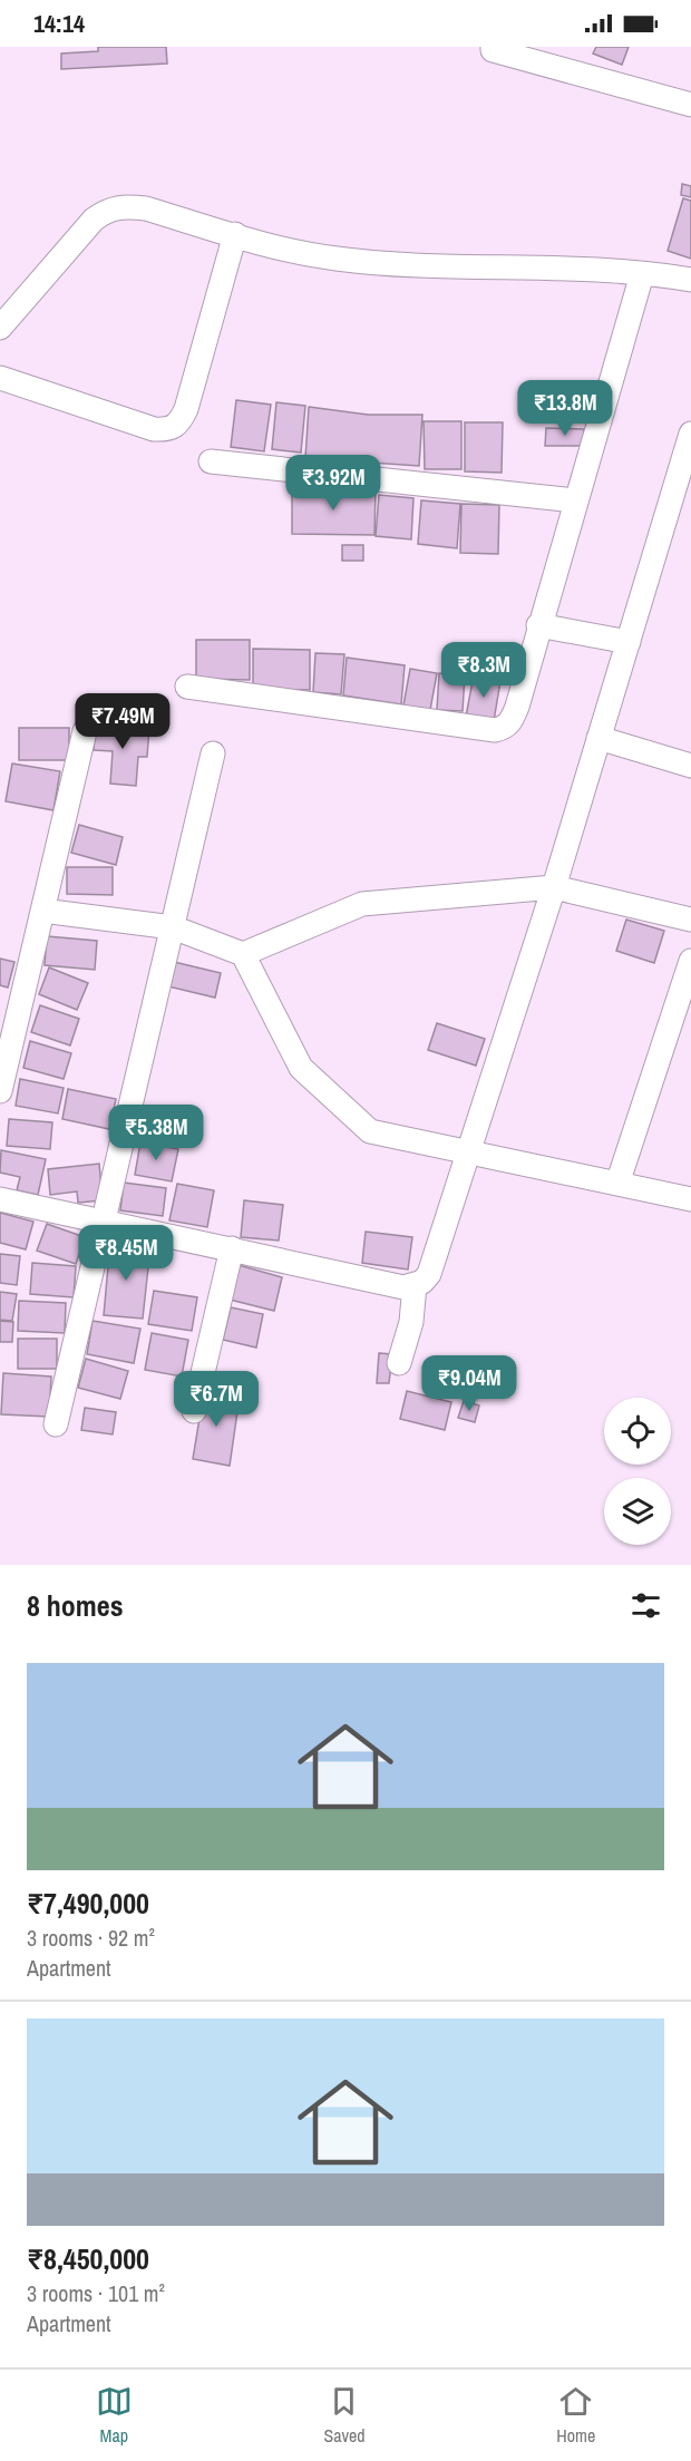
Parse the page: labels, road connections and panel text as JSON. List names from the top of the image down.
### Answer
{
  "page": {
    "status": "14:14",
    "price": [
      "₹13.8M",
      "₹3.92M",
      "₹8.3M",
      "₹7.49M",
      "₹5.38M",
      "₹8.45M",
      "₹9.04M",
      "₹6.7M"
    ],
    "heading": "8 homes",
    "list": [
      {
        "name": "₹7,490,000",
        "note": "3 rooms · 92 m² · Apartment"
      },
      {
        "name": "₹8,450,000",
        "note": "3 rooms · 101 m² · Apartment"
      }
    ],
    "tabs": ["Map", "Saved", "Home"]
  }
}
